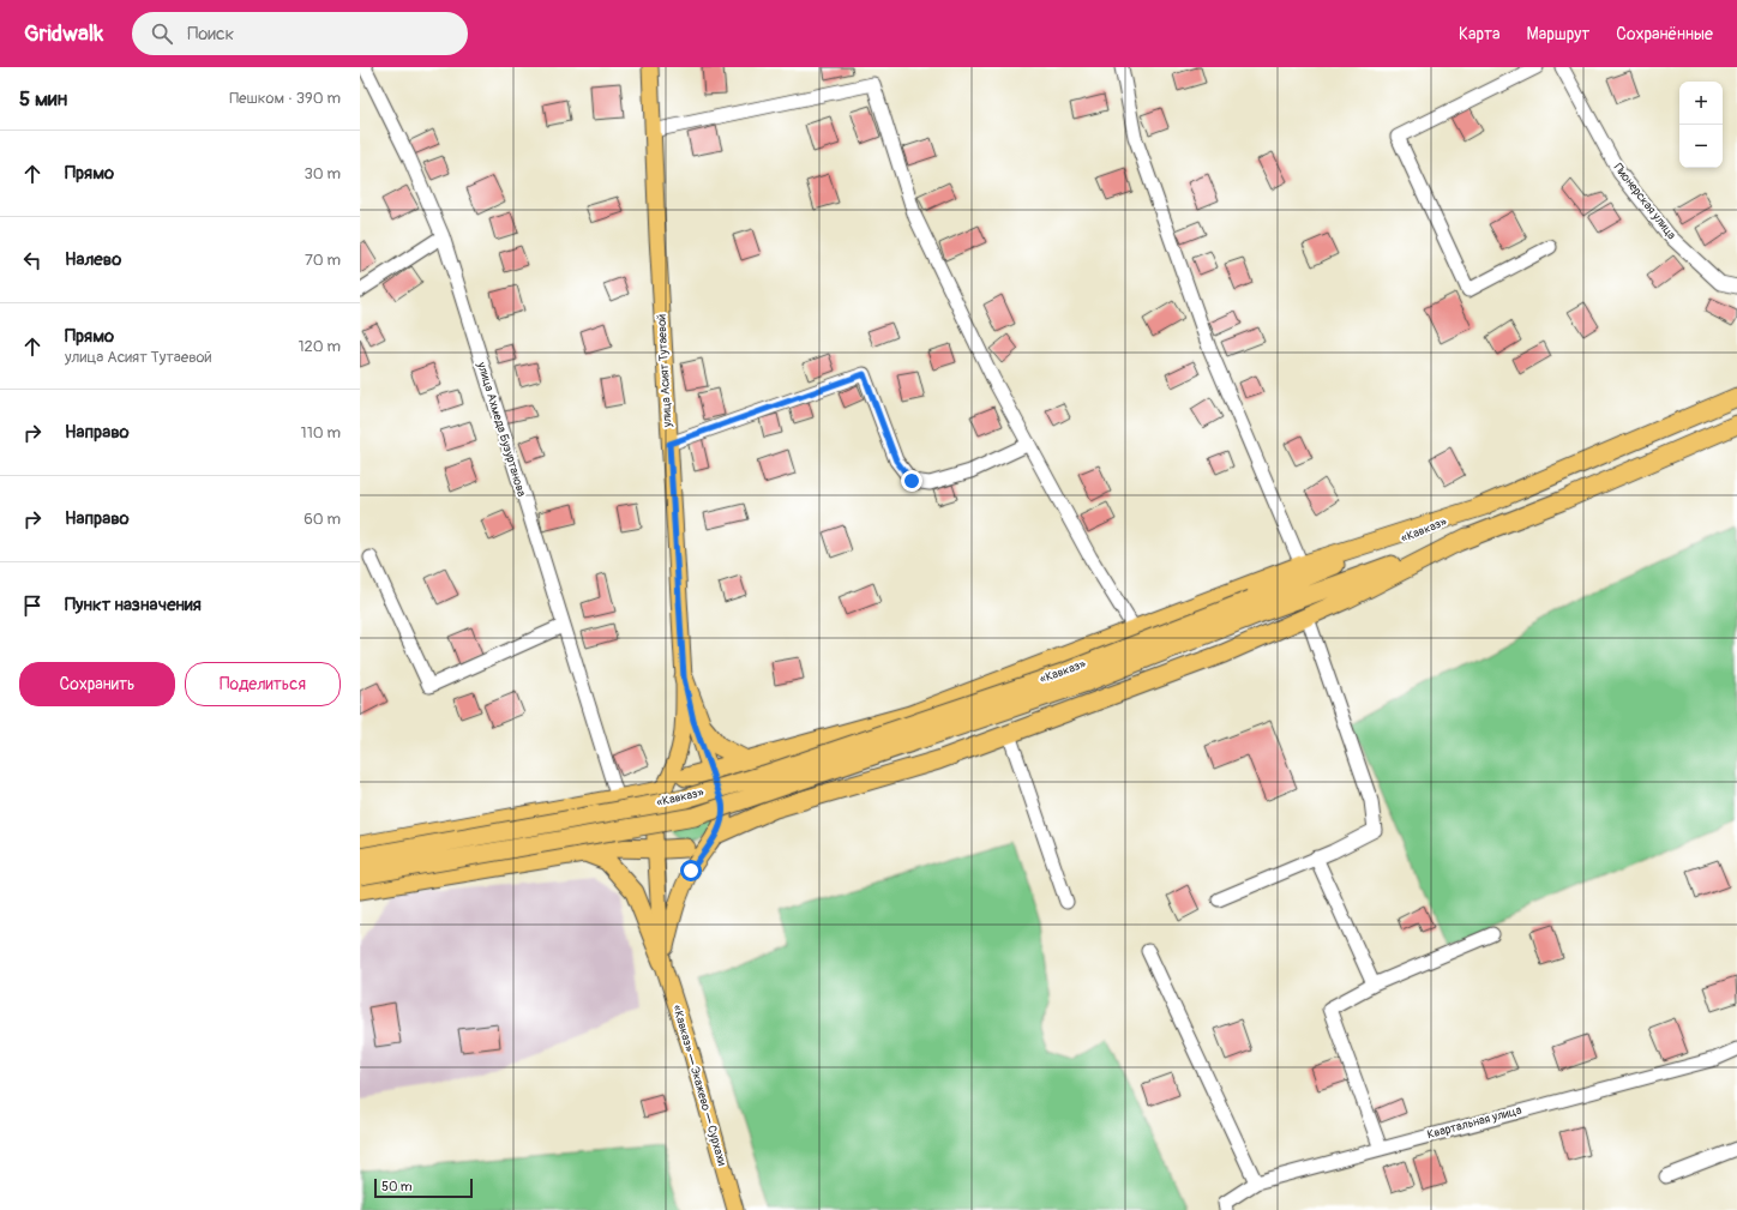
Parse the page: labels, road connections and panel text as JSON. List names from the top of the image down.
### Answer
{
  "streets": {
    "highway": ["«Кавказ»"],
    "main road": ["улица Асият Тутаевой", "«Кавказ» — Экажево — Сурхахи"],
    "street": ["Пионерская улица", "улица Ахмеда Бузуртанова", "Квартальная улица"]
  },
  "crossings": [
    ["улица Асият Тутаевой", "«Кавказ»"],
    ["улица Асият Тутаевой", "«Кавказ» — Экажево — Сурхахи"],
    ["улица Ахмеда Бузуртанова", "«Кавказ»"],
    ["«Кавказ»", "«Кавказ» — Экажево — Сурхахи"]
  ],
  "scale_bar": "50 m",
  "page": {
    "header": "Gridwalk",
    "search": "Поиск",
    "nav": ["Карта", "Маршрут", "Сохранённые"],
    "heading": ["5 мин", "Пешком · 390 m"],
    "map_buttons": ["+", "−"],
    "list": [
      ["Прямо", "30 m"],
      ["Налево", "70 m"],
      ["Прямо", "улица Асият Тутаевой", "120 m"],
      ["Направо", "110 m"],
      ["Направо", "60 m"],
      "Пункт назначения"
    ],
    "buttons": ["Сохранить", "Поделиться"],
    "scale": "50 m"
  }
}
